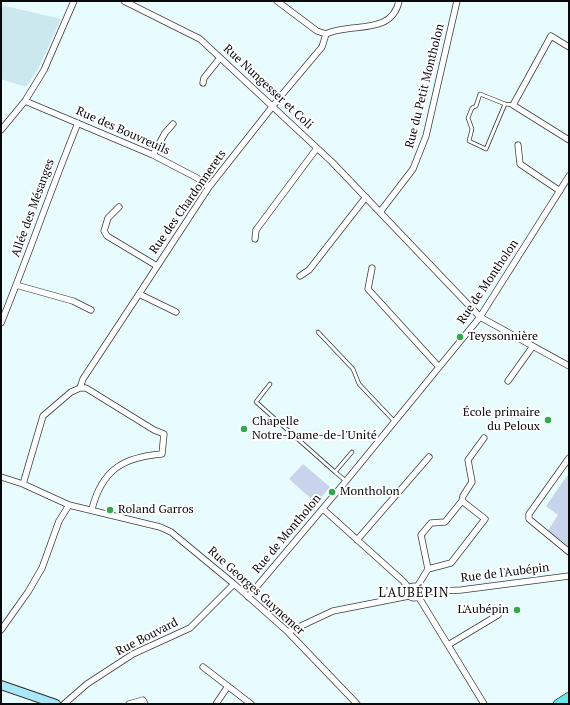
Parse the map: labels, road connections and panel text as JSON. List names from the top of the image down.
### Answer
{
  "streets": {
    "street": [
      "Rue du Petit Montholon",
      "Rue Nungesser et Coli",
      "Rue des Bouvreuils",
      "Rue des Chardonnerets",
      "Allée des Mésanges",
      "Rue de Montholon",
      "Rue de l'Aubépin",
      "Rue Georges Guynemer",
      "Rue Bouvard"
    ]
  },
  "crossings": [
    ["Rue du Petit Montholon", "Rue Nungesser et Coli"],
    ["Rue Nungesser et Coli", "Rue des Chardonnerets"],
    ["Rue Nungesser et Coli", "Rue de Montholon"],
    ["Rue des Bouvreuils", "Rue des Chardonnerets"],
    ["Rue des Bouvreuils", "Allée des Mésanges"],
    ["Rue de Montholon", "Rue Georges Guynemer"],
    ["Rue Georges Guynemer", "Rue Bouvard"]
  ],
  "districts": ["L'AUBÉPIN"],
  "places": [
    "Teyssonnière",
    "École primaire du Peloux",
    "Chapelle Notre-Dame-de-l'Unité",
    "Montholon",
    "Roland Garros",
    "L'Aubépin"
  ]
}
